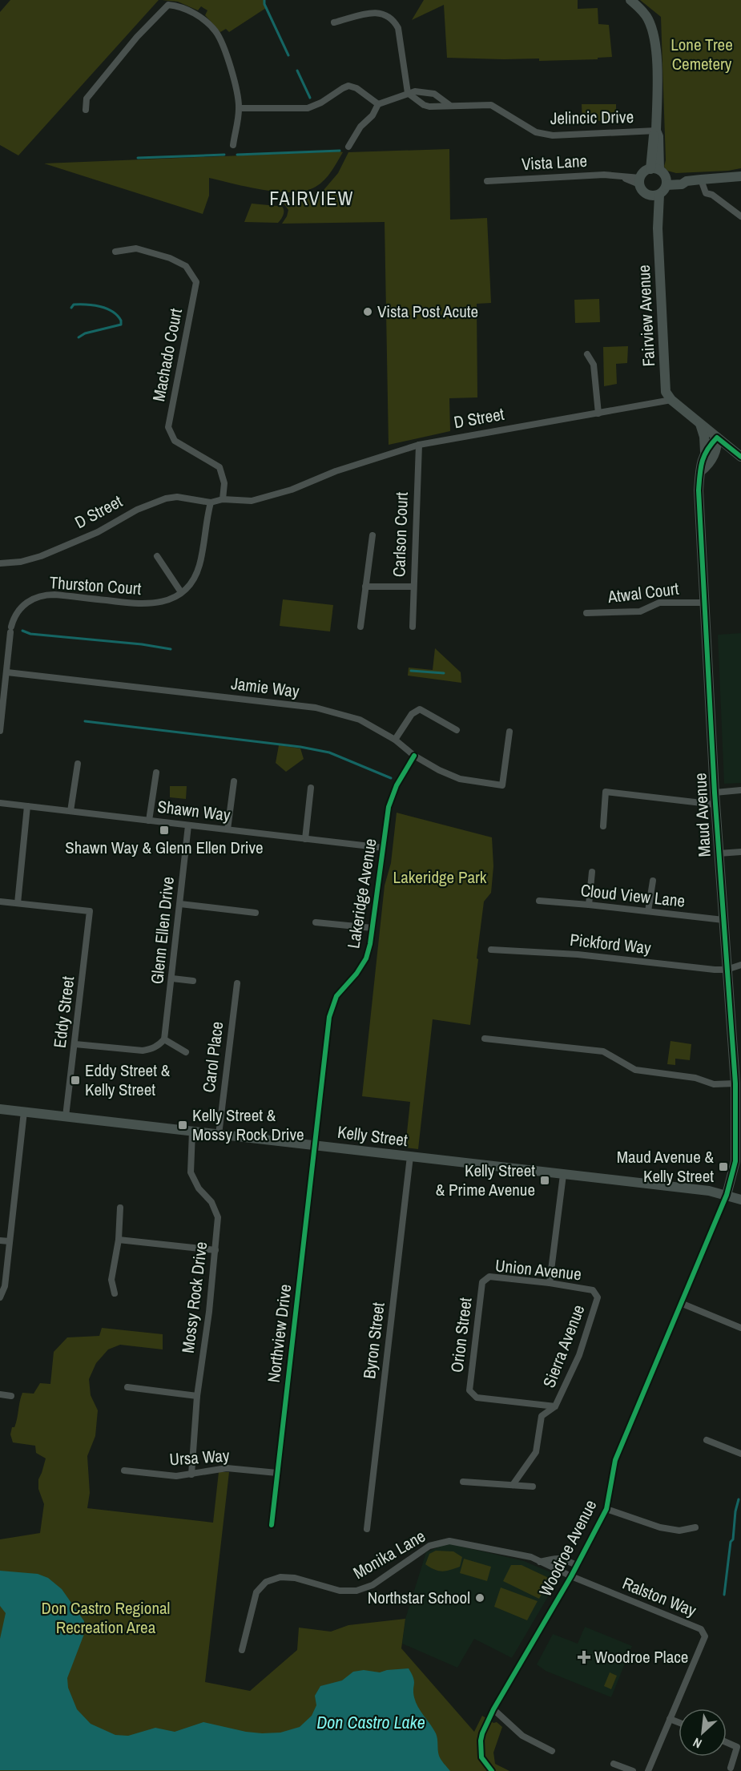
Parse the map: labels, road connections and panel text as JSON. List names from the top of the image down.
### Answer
{
  "streets": {
    "street": [
      "Jelincic Drive",
      "Vista Lane",
      "Fairview Avenue",
      "Machado Court",
      "D Street",
      "Carlson Court",
      "Thurston Court",
      "Atwal Court",
      "Jamie Way",
      "Shawn Way",
      "Maud Avenue",
      "Lakeridge Avenue",
      "Cloud View Lane",
      "Glenn Ellen Drive",
      "Pickford Way",
      "Eddy Street",
      "Carol Place",
      "Kelly Street",
      "Union Avenue",
      "Mossy Rock Drive",
      "Northview Drive",
      "Orion Street",
      "Byron Street",
      "Sierra Avenue",
      "Ursa Way",
      "Woodroe Avenue",
      "Monika Lane",
      "Ralston Way"
    ]
  },
  "crossings": [
    ["Vista Lane", "Fairview Avenue"],
    ["Fairview Avenue", "D Street"],
    ["Machado Court", "D Street"],
    ["D Street", "Carlson Court"],
    ["D Street", "Thurston Court"],
    ["Thurston Court", "Jamie Way"],
    ["Atwal Court", "Maud Avenue"],
    ["Jamie Way", "Lakeridge Avenue"],
    ["Shawn Way", "Lakeridge Avenue"],
    ["Shawn Way", "Glenn Ellen Drive"],
    ["Maud Avenue", "Cloud View Lane"],
    ["Maud Avenue", "Pickford Way"],
    ["Maud Avenue", "Kelly Street"],
    ["Maud Avenue", "Woodroe Avenue"],
    ["Lakeridge Avenue", "Kelly Street"],
    ["Lakeridge Avenue", "Northview Drive"],
    ["Eddy Street", "Kelly Street"],
    ["Carol Place", "Kelly Street"],
    ["Kelly Street", "Mossy Rock Drive"],
    ["Kelly Street", "Northview Drive"],
    ["Kelly Street", "Byron Street"],
    ["Kelly Street", "Woodroe Avenue"],
    ["Union Avenue", "Orion Street"],
    ["Union Avenue", "Sierra Avenue"],
    ["Mossy Rock Drive", "Ursa Way"],
    ["Northview Drive", "Ursa Way"],
    ["Orion Street", "Sierra Avenue"],
    ["Woodroe Avenue", "Monika Lane"],
    ["Woodroe Avenue", "Ralston Way"],
    ["Monika Lane", "Ralston Way"]
  ],
  "districts": ["FAIRVIEW"],
  "water": ["Don Castro Lake"],
  "parks": ["Lone Tree Cemetery", "Lakeridge Park", "Don Castro Regional Recreation Area"],
  "places": {
    "other": ["Vista Post Acute", "Northstar School"],
    "transit": [
      "Shawn Way & Glenn Ellen Drive",
      "Eddy Street & Kelly Street",
      "Kelly Street & Mossy Rock Drive",
      "Maud Avenue & Kelly Street",
      "Kelly Street & Prime Avenue"
    ],
    "health": ["Woodroe Place"]
  },
  "north": "bottom left"
}
